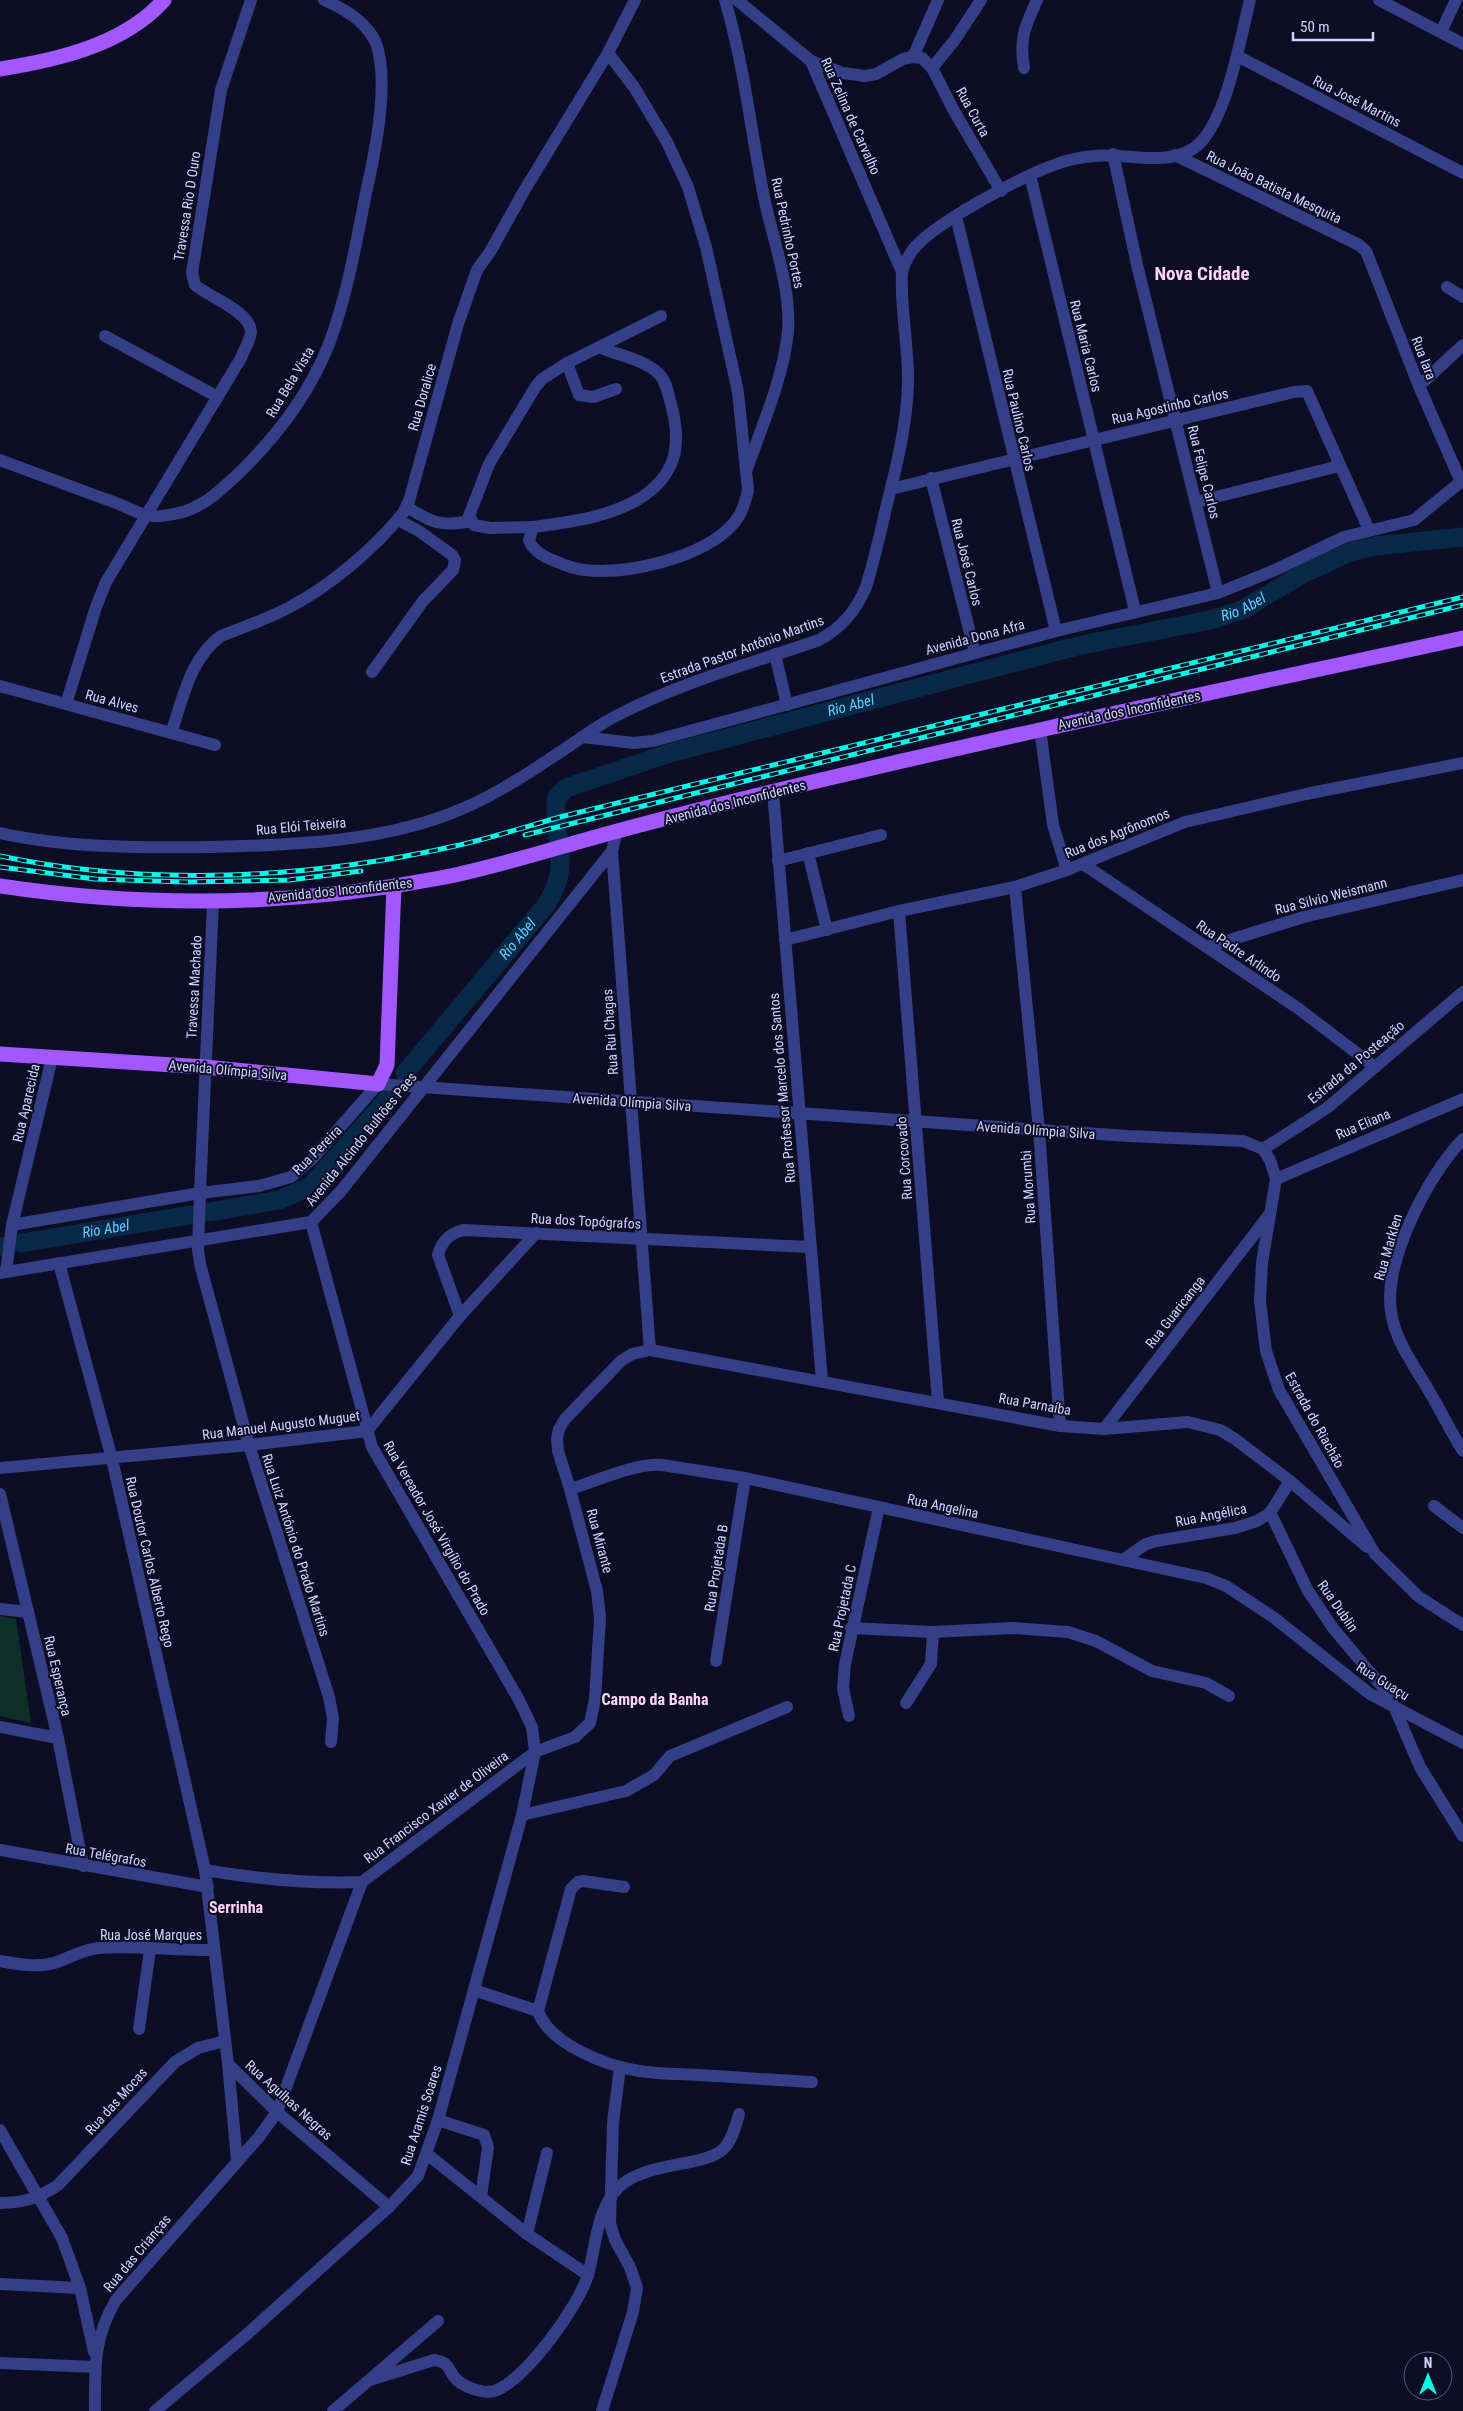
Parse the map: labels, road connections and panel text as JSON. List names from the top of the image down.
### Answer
{
  "streets": {
    "main road": ["Avenida dos Inconfidentes", "Avenida Olímpia Silva", "Rua Pereira"],
    "street": [
      "Rua José Martins",
      "Rua Curta",
      "Rua Zelina de Carvalho",
      "Rua João Batista Mesquita",
      "Travessa Rio D Ouro",
      "Rua Pedrinho Portes",
      "Rua Maria Carlos",
      "Rua Iara",
      "Rua Bela Vista",
      "Rua Doralice",
      "Rua Agostinho Carlos",
      "Rua Paulino Carlos",
      "Rua Felipe Carlos",
      "Rua José Carlos",
      "Avenida Dona Afra",
      "Estrada Pastor Antônio Martins",
      "Rua Alves",
      "Rua Elói Teixeira",
      "Rua dos Agrônomos",
      "Rua Silvio Weismann",
      "Rua Padre Arlindo",
      "Travessa Machado",
      "Rua Rui Chagas",
      "Estrada da Posteação",
      "Rua Professor Marcelo dos Santos",
      "Rua Aparecida",
      "Rua Eliana",
      "Avenida Alcindo Bulhões Paes",
      "Rua Corcovado",
      "Rua Morumbi",
      "Rua dos Topógrafos",
      "Rua Marklen",
      "Rua Guaricanga",
      "Rua Parnaíba",
      "Estrada do Riachão",
      "Rua Manuel Augusto Muguet",
      "Rua Angelina",
      "Rua Angélica",
      "Rua Vereador José Virgílio do Prado",
      "Rua Mirante",
      "Rua Luiz Antônio do Prado Martins",
      "Rua Doutor Carlos Alberto Rego",
      "Rua Projetada B",
      "Rua Dublin",
      "Rua Projetada C",
      "Rua Esperança",
      "Rua Guaçu",
      "Rua Francisco Xavier de Oliveira",
      "Rua Telégrafos",
      "Rua José Marques",
      "Rua Agulhas Negras",
      "Rua das Mocas",
      "Rua Aramis Soares",
      "Rua das Crianças"
    ]
  },
  "crossings": [
    ["Rua José Martins", "Estrada Pastor Antônio Martins"],
    ["Rua Curta", "Estrada Pastor Antônio Martins"],
    ["Rua Zelina de Carvalho", "Estrada Pastor Antônio Martins"],
    ["Rua João Batista Mesquita", "Rua Iara"],
    ["Rua João Batista Mesquita", "Estrada Pastor Antônio Martins"],
    ["Travessa Rio D Ouro", "Rua Bela Vista"],
    ["Travessa Rio D Ouro", "Rua Alves"],
    ["Rua Maria Carlos", "Rua Agostinho Carlos"],
    ["Rua Maria Carlos", "Avenida Dona Afra"],
    ["Rua Maria Carlos", "Estrada Pastor Antônio Martins"],
    ["Rua Iara", "Avenida Dona Afra"],
    ["Rua Doralice", "Rua Alves"],
    ["Rua Agostinho Carlos", "Rua Paulino Carlos"],
    ["Rua Agostinho Carlos", "Rua Felipe Carlos"],
    ["Rua Agostinho Carlos", "Rua José Carlos"],
    ["Rua Agostinho Carlos", "Avenida Dona Afra"],
    ["Rua Agostinho Carlos", "Estrada Pastor Antônio Martins"],
    ["Rua Paulino Carlos", "Avenida Dona Afra"],
    ["Rua Paulino Carlos", "Estrada Pastor Antônio Martins"],
    ["Rua Felipe Carlos", "Avenida Dona Afra"],
    ["Rua Felipe Carlos", "Estrada Pastor Antônio Martins"],
    ["Rua José Carlos", "Avenida Dona Afra"],
    ["Avenida Dona Afra", "Estrada Pastor Antônio Martins"],
    ["Avenida Dona Afra", "Rua Elói Teixeira"],
    ["Estrada Pastor Antônio Martins", "Rua Elói Teixeira"],
    ["Avenida dos Inconfidentes", "Travessa Machado"],
    ["Avenida dos Inconfidentes", "Rua Rui Chagas"],
    ["Avenida dos Inconfidentes", "Rua Professor Marcelo dos Santos"],
    ["Avenida dos Inconfidentes", "Rua Pereira"],
    ["Rua dos Agrônomos", "Rua Padre Arlindo"],
    ["Rua dos Agrônomos", "Rua Professor Marcelo dos Santos"],
    ["Rua dos Agrônomos", "Rua Corcovado"],
    ["Rua dos Agrônomos", "Rua Morumbi"],
    ["Rua Silvio Weismann", "Rua Padre Arlindo"],
    ["Rua Padre Arlindo", "Estrada da Posteação"],
    ["Travessa Machado", "Avenida Olímpia Silva"],
    ["Travessa Machado", "Rua Pereira"],
    ["Travessa Machado", "Rua Luiz Antônio do Prado Martins"],
    ["Rua Rui Chagas", "Avenida Olímpia Silva"],
    ["Rua Rui Chagas", "Avenida Alcindo Bulhões Paes"],
    ["Rua Rui Chagas", "Rua dos Topógrafos"],
    ["Rua Rui Chagas", "Rua Parnaíba"],
    ["Rua Rui Chagas", "Rua Mirante"],
    ["Estrada da Posteação", "Avenida Olímpia Silva"],
    ["Estrada da Posteação", "Estrada do Riachão"],
    ["Avenida Olímpia Silva", "Rua Professor Marcelo dos Santos"],
    ["Avenida Olímpia Silva", "Rua Aparecida"],
    ["Avenida Olímpia Silva", "Avenida Alcindo Bulhões Paes"],
    ["Avenida Olímpia Silva", "Rua Pereira"],
    ["Avenida Olímpia Silva", "Rua Corcovado"],
    ["Avenida Olímpia Silva", "Rua Morumbi"],
    ["Avenida Olímpia Silva", "Estrada do Riachão"],
    ["Rua Professor Marcelo dos Santos", "Rua dos Topógrafos"],
    ["Rua Professor Marcelo dos Santos", "Rua Parnaíba"],
    ["Rua Aparecida", "Avenida Alcindo Bulhões Paes"],
    ["Rua Aparecida", "Rua Pereira"],
    ["Rua Eliana", "Estrada do Riachão"],
    ["Avenida Alcindo Bulhões Paes", "Rua Vereador José Virgílio do Prado"],
    ["Avenida Alcindo Bulhões Paes", "Rua Luiz Antônio do Prado Martins"],
    ["Avenida Alcindo Bulhões Paes", "Rua Doutor Carlos Alberto Rego"],
    ["Rua Corcovado", "Rua Parnaíba"],
    ["Rua Morumbi", "Rua Parnaíba"],
    ["Rua dos Topógrafos", "Rua Manuel Augusto Muguet"],
    ["Rua Guaricanga", "Rua Parnaíba"],
    ["Rua Guaricanga", "Estrada do Riachão"],
    ["Rua Parnaíba", "Estrada do Riachão"],
    ["Rua Parnaíba", "Rua Angélica"],
    ["Rua Parnaíba", "Rua Mirante"],
    ["Rua Manuel Augusto Muguet", "Rua Vereador José Virgílio do Prado"],
    ["Rua Manuel Augusto Muguet", "Rua Luiz Antônio do Prado Martins"],
    ["Rua Manuel Augusto Muguet", "Rua Doutor Carlos Alberto Rego"],
    ["Rua Angelina", "Rua Angélica"],
    ["Rua Angelina", "Rua Mirante"],
    ["Rua Angelina", "Rua Projetada B"],
    ["Rua Angelina", "Rua Projetada C"],
    ["Rua Angelina", "Rua Guaçu"],
    ["Rua Angélica", "Rua Dublin"],
    ["Rua Vereador José Virgílio do Prado", "Rua Mirante"],
    ["Rua Vereador José Virgílio do Prado", "Rua Francisco Xavier de Oliveira"],
    ["Rua Vereador José Virgílio do Prado", "Rua Aramis Soares"],
    ["Rua Mirante", "Rua Francisco Xavier de Oliveira"],
    ["Rua Mirante", "Rua Aramis Soares"],
    ["Rua Doutor Carlos Alberto Rego", "Rua Francisco Xavier de Oliveira"],
    ["Rua Doutor Carlos Alberto Rego", "Rua Agulhas Negras"],
    ["Rua Dublin", "Rua Guaçu"],
    ["Rua Esperança", "Rua Telégrafos"],
    ["Rua Francisco Xavier de Oliveira", "Rua Agulhas Negras"],
    ["Rua Francisco Xavier de Oliveira", "Rua Aramis Soares"],
    ["Rua Telégrafos", "Rua Agulhas Negras"],
    ["Rua José Marques", "Rua Agulhas Negras"],
    ["Rua Agulhas Negras", "Rua das Mocas"],
    ["Rua Agulhas Negras", "Rua Aramis Soares"],
    ["Rua Agulhas Negras", "Rua das Crianças"]
  ],
  "districts": ["Nova Cidade", "Campo da Banha", "Serrinha"],
  "water": ["Rio Abel"],
  "scale_bar": "50 m",
  "north": "top"
}
